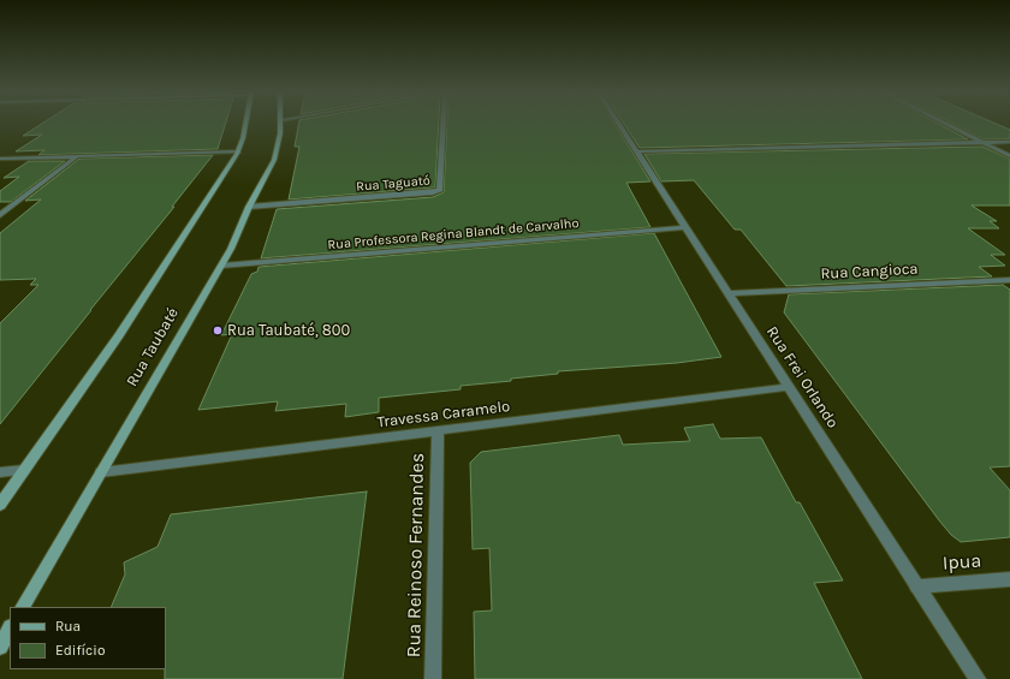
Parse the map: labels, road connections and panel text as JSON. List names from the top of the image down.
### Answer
{
  "streets": {
    "main road": ["Rua Taubaté"],
    "street": [
      "Rua Taguató",
      "Rua Professora Regina Blandt de Carvalho",
      "Rua Cangioca",
      "Rua Frei Orlando",
      "Travessa Caramelo",
      "Rua Reinoso Fernandes",
      "Ipua"
    ]
  },
  "crossings": [
    ["Rua Taguató", "Rua Taubaté"],
    ["Rua Professora Regina Blandt de Carvalho", "Rua Taubaté"],
    ["Rua Professora Regina Blandt de Carvalho", "Rua Frei Orlando"],
    ["Rua Cangioca", "Rua Frei Orlando"],
    ["Rua Taubaté", "Travessa Caramelo"],
    ["Rua Frei Orlando", "Travessa Caramelo"],
    ["Rua Frei Orlando", "Ipua"],
    ["Travessa Caramelo", "Rua Reinoso Fernandes"]
  ],
  "places": ["Rua Taubaté, 800"],
  "legend": ["Rua", "Edifício"]
}
